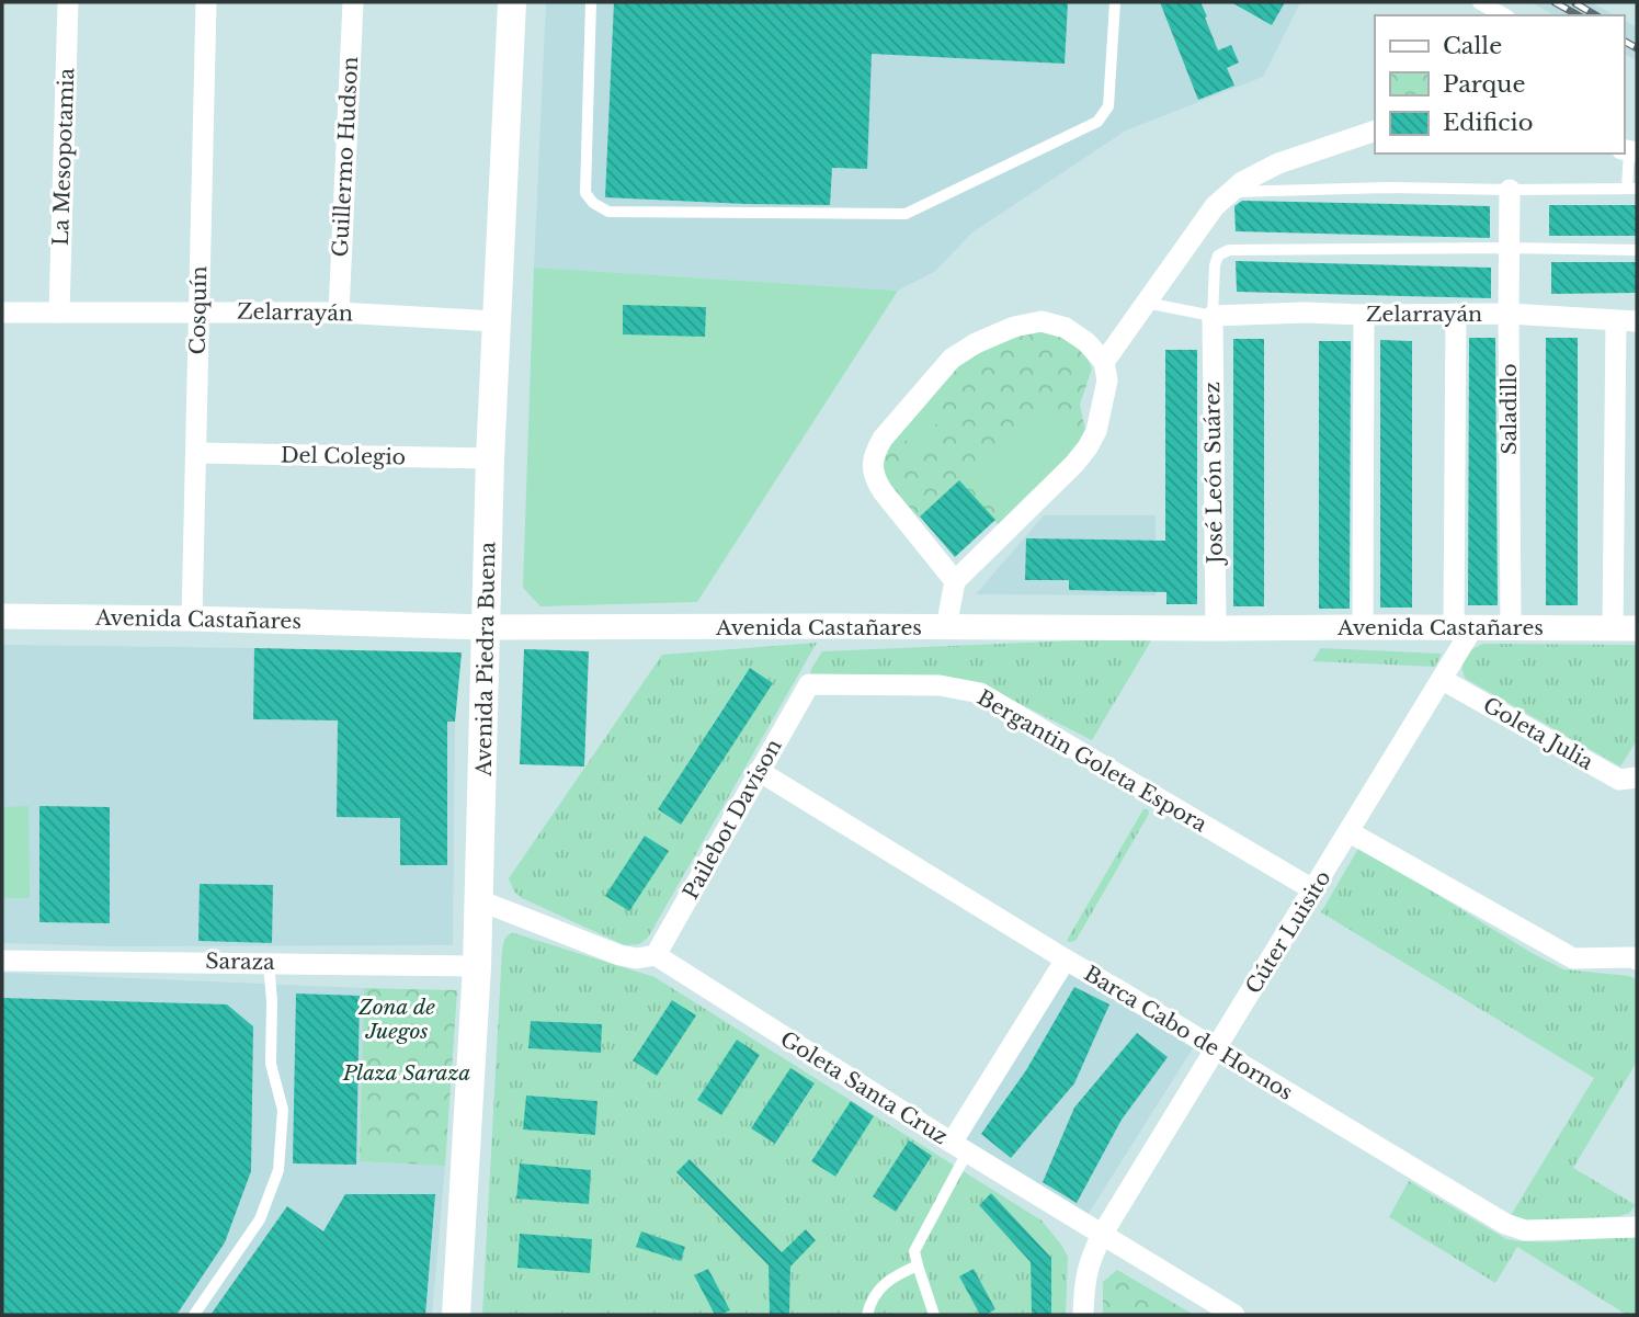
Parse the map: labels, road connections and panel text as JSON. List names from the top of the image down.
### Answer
{
  "streets": {
    "main road": ["Avenida Piedra Buena"],
    "street": [
      "La Mesopotamia",
      "Guillermo Hudson",
      "Cosquín",
      "Zelarrayán",
      "Saladillo",
      "Del Colegio",
      "José León Suárez",
      "Avenida Castañares",
      "Goleta Julia",
      "Bergantin Goleta Espora",
      "Pailebot Davison",
      "Cúter Luisito",
      "Saraza",
      "Barca Cabo de Hornos",
      "Goleta Santa Cruz"
    ]
  },
  "crossings": [
    ["La Mesopotamia", "Zelarrayán"],
    ["Guillermo Hudson", "Zelarrayán"],
    ["Cosquín", "Zelarrayán"],
    ["Cosquín", "Del Colegio"],
    ["Cosquín", "Avenida Castañares"],
    ["Zelarrayán", "Saladillo"],
    ["Zelarrayán", "José León Suárez"],
    ["Zelarrayán", "Avenida Piedra Buena"],
    ["Saladillo", "Avenida Castañares"],
    ["Del Colegio", "Avenida Piedra Buena"],
    ["José León Suárez", "Avenida Castañares"],
    ["Avenida Castañares", "Avenida Piedra Buena"],
    ["Avenida Castañares", "Cúter Luisito"],
    ["Avenida Piedra Buena", "Saraza"],
    ["Goleta Julia", "Cúter Luisito"],
    ["Bergantin Goleta Espora", "Pailebot Davison"],
    ["Bergantin Goleta Espora", "Cúter Luisito"],
    ["Pailebot Davison", "Barca Cabo de Hornos"],
    ["Pailebot Davison", "Goleta Santa Cruz"],
    ["Cúter Luisito", "Barca Cabo de Hornos"],
    ["Cúter Luisito", "Goleta Santa Cruz"]
  ],
  "parks": ["Zona de Juegos", "Plaza Saraza"],
  "legend": ["Calle", "Parque", "Edificio"]
}
